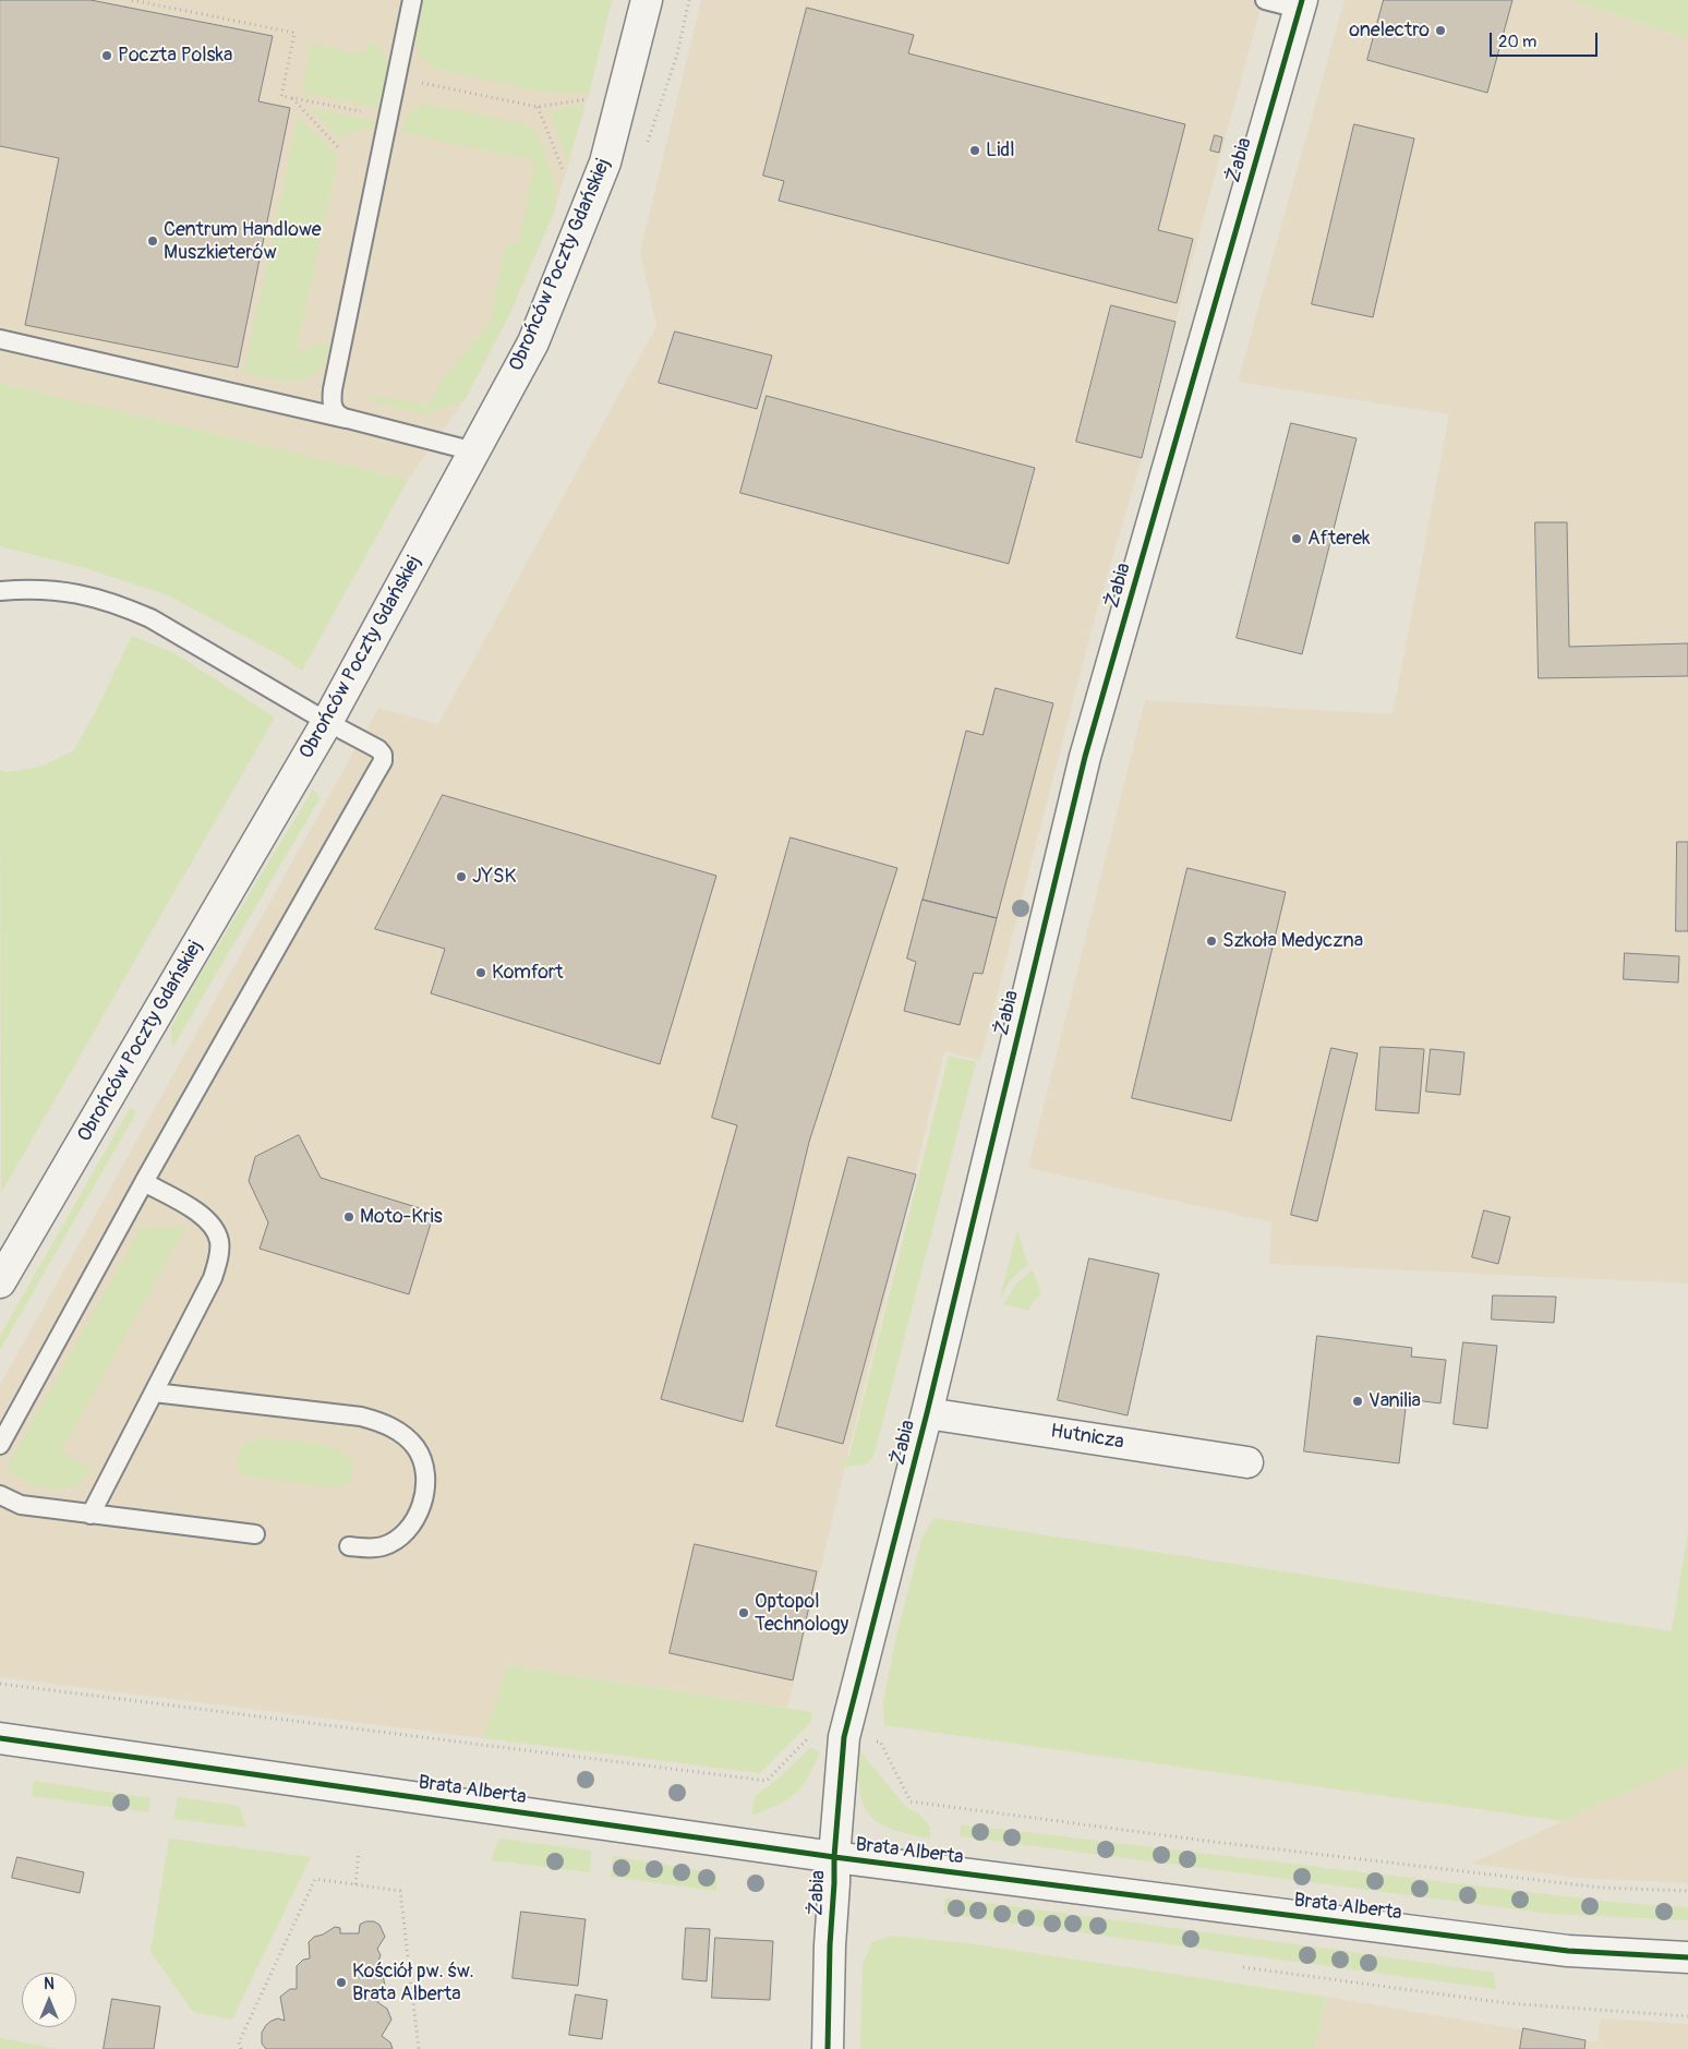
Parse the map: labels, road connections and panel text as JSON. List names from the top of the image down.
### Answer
{
  "streets": {
    "street": [
      "Żabia",
      "Obrońców Poczty Gdańskiej",
      "Hutnicza",
      "Brata Alberta"
    ]
  },
  "crossings": [
    ["Żabia", "Hutnicza"],
    ["Żabia", "Brata Alberta"]
  ],
  "places": [
    "onelectro",
    "Poczta Polska",
    "Lidl",
    "Centrum Handlowe Muszkieterów",
    "Afterek",
    "JYSK",
    "Szkoła Medyczna",
    "Komfort",
    "Moto-Kris",
    "Vanilia",
    "Optopol Technology",
    "Kościół pw. św. Brata Alberta"
  ],
  "scale_bar": "20 m",
  "north": "top"
}
